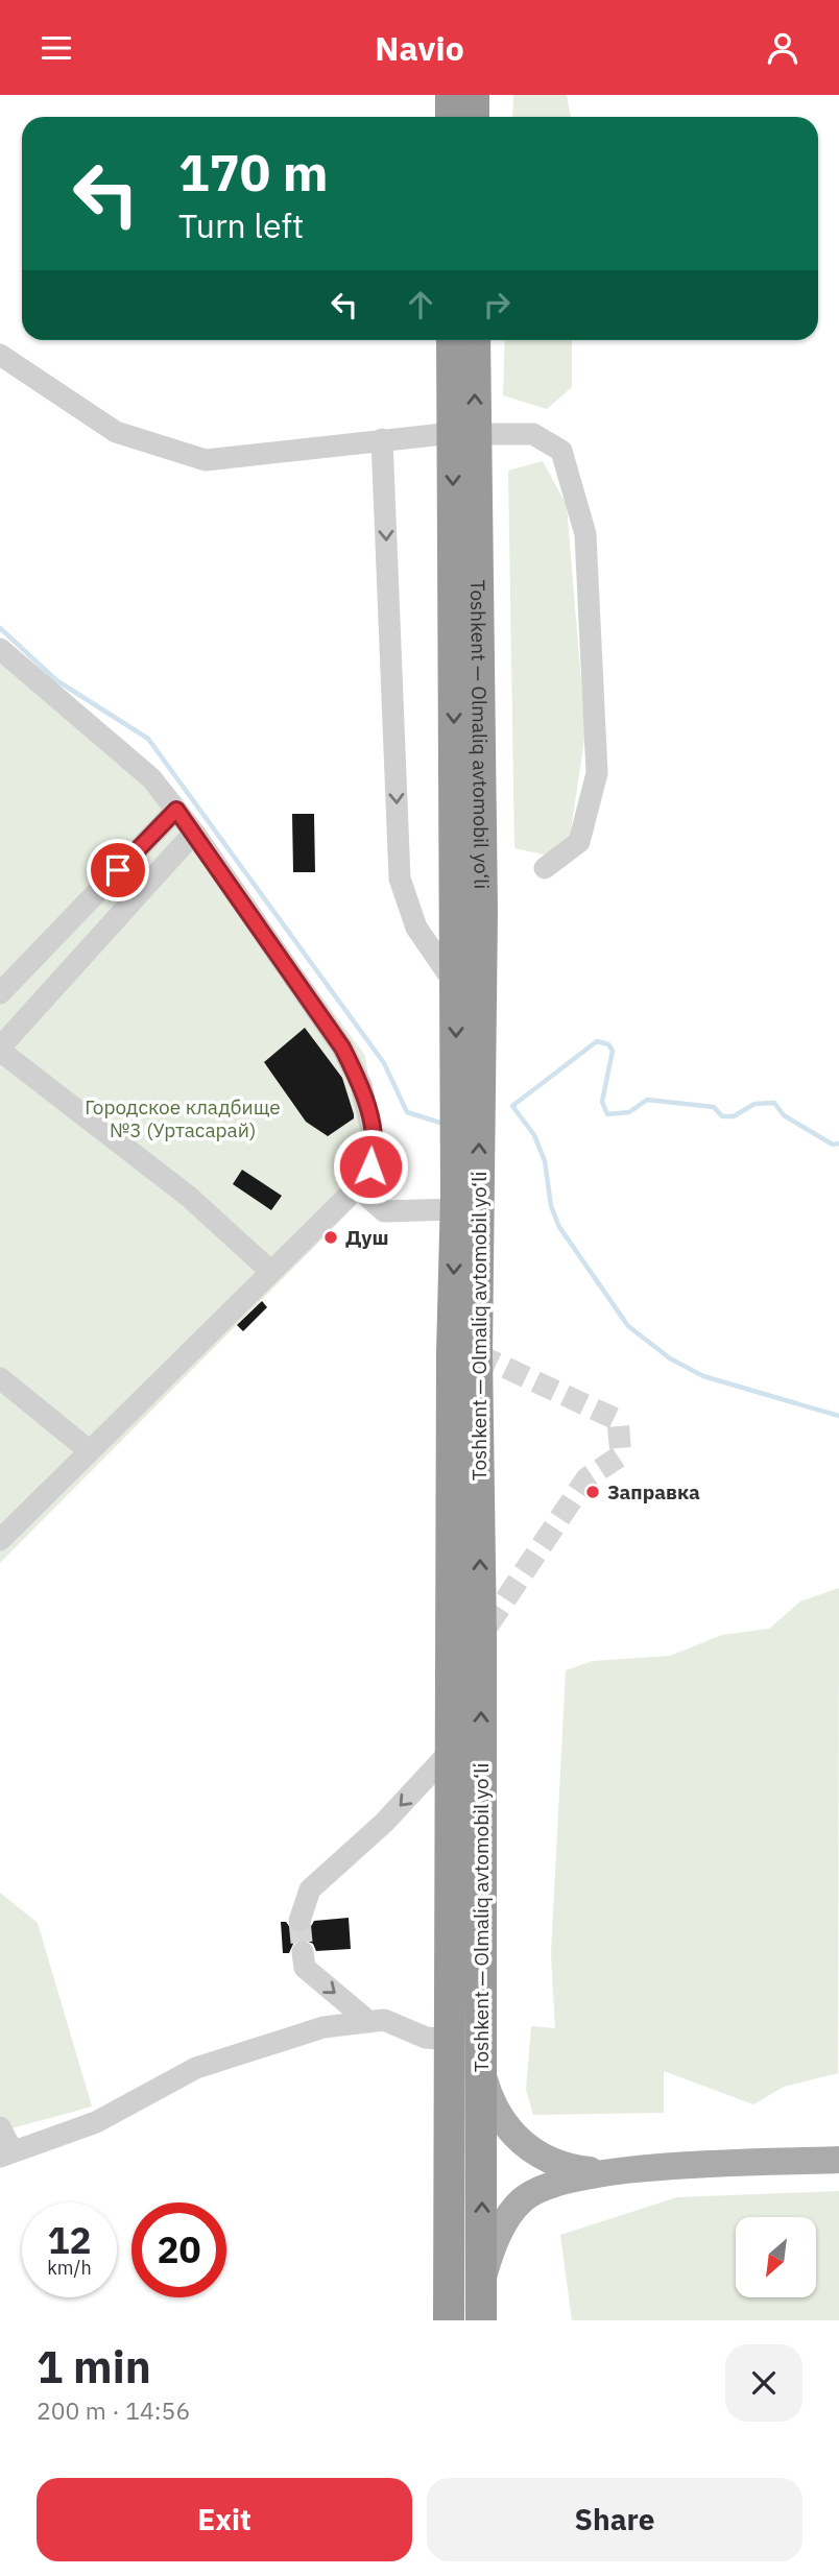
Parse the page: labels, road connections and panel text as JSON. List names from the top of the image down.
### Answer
{
  "streets": {
    "highway": ["Toshkent — Olmaliq avtomobil yo‘li"]
  },
  "parks": ["Городское кладбище №3 (Уртасарай)"],
  "places": ["Душ", "Заправка"],
  "north": "bottom left",
  "page": {
    "header": "Navio",
    "turn": ["170 m", "Turn left"],
    "speed": "12 km/h",
    "limit": "20",
    "heading": ["1 min", "200 m · 14:56"],
    "buttons": ["Exit", "Share"]
  }
}
